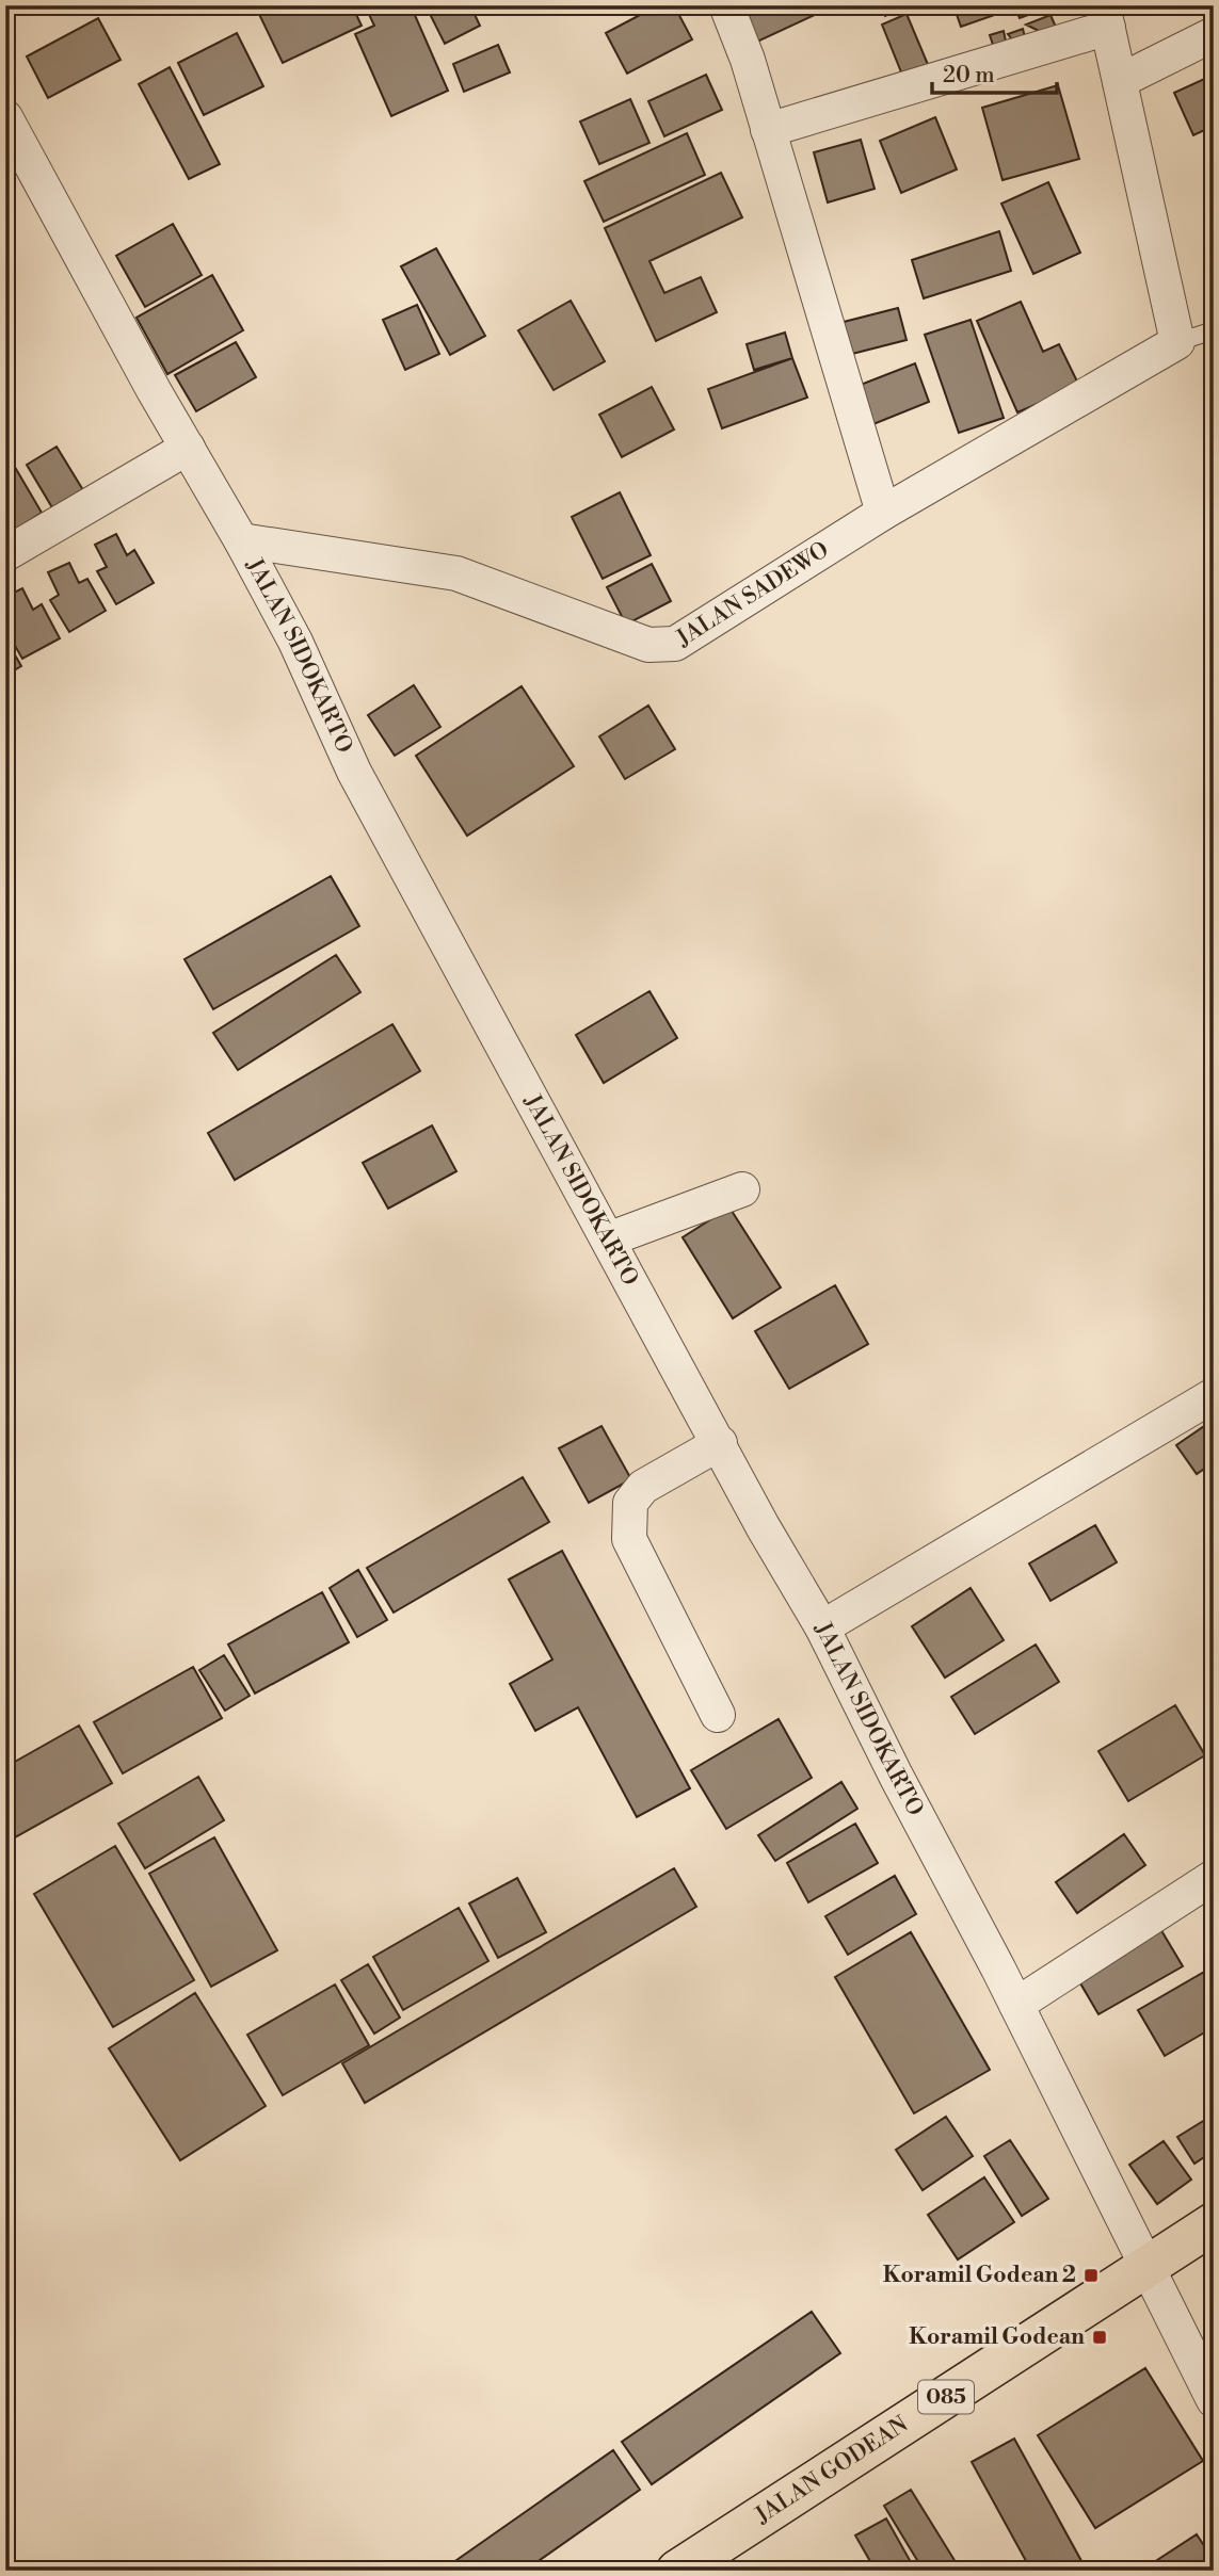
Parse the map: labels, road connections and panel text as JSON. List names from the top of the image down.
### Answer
{
  "streets": {
    "main road": ["085", "JALAN GODEAN"],
    "street": ["JALAN SADEWO", "JALAN SIDOKARTO"]
  },
  "crossings": [
    ["JALAN SADEWO", "JALAN SIDOKARTO"],
    ["JALAN SIDOKARTO", "JALAN GODEAN"]
  ],
  "places": {
    "transit": ["Koramil Godean 2", "Koramil Godean"]
  },
  "scale_bar": "20 m"
}
